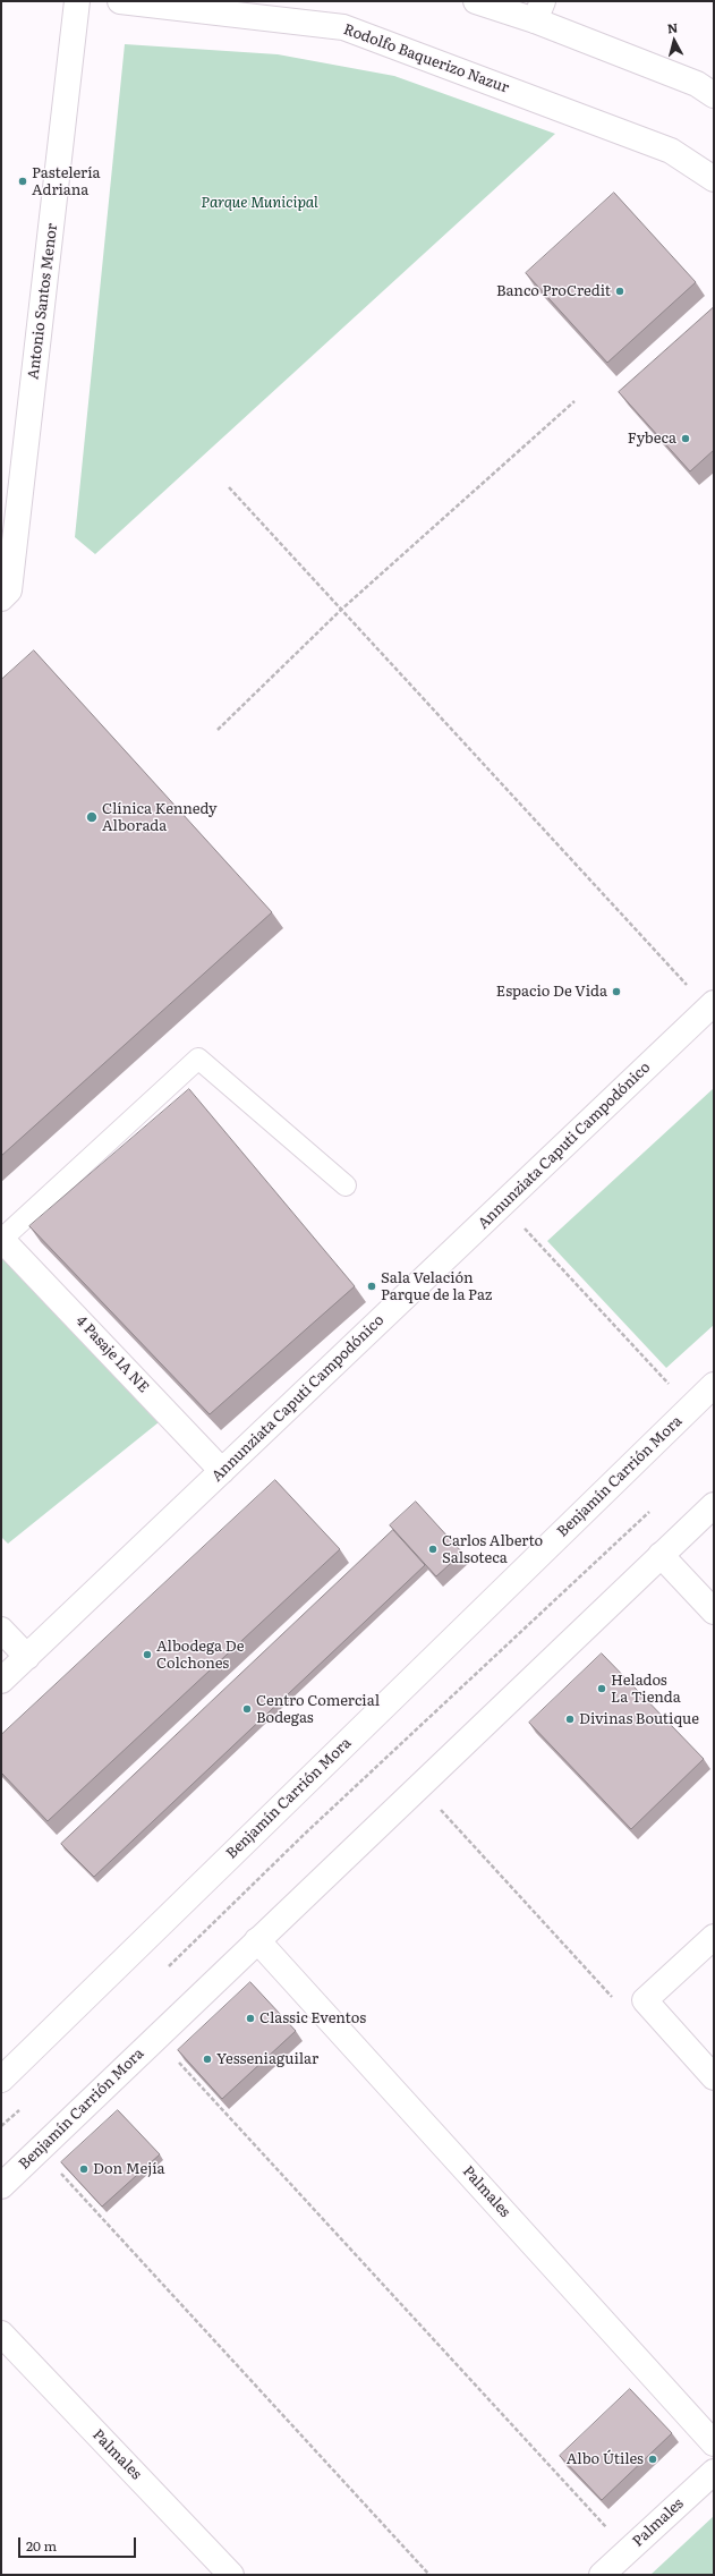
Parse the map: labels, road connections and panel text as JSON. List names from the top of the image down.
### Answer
{
  "streets": {
    "street": [
      "Rodolfo Baquerizo Nazur",
      "Antonio Santos Menor",
      "Annunziata Caputi Campodónico",
      "4 Pasaje 1A NE",
      "Benjamín Carrión Mora",
      "Palmales"
    ]
  },
  "crossings": [
    ["Annunziata Caputi Campodónico", "4 Pasaje 1A NE"],
    ["Benjamín Carrión Mora", "Palmales"]
  ],
  "parks": ["Parque Municipal"],
  "places": [
    "Pastelería Adriana",
    "Banco ProCredit",
    "Fybeca",
    "Clínica Kennedy Alborada",
    "Espacio De Vida",
    "Sala Velación Parque de la Paz",
    "Carlos Alberto Salsoteca",
    "Albodega De Colchones",
    "Helados La Tienda",
    "Centro Comercial Bodegas",
    "Divinas Boutique",
    "Classic Eventos",
    "Yesseniaguilar",
    "Don Mejía",
    "Albo Útiles"
  ],
  "scale_bar": "20 m",
  "north": "top"
}
